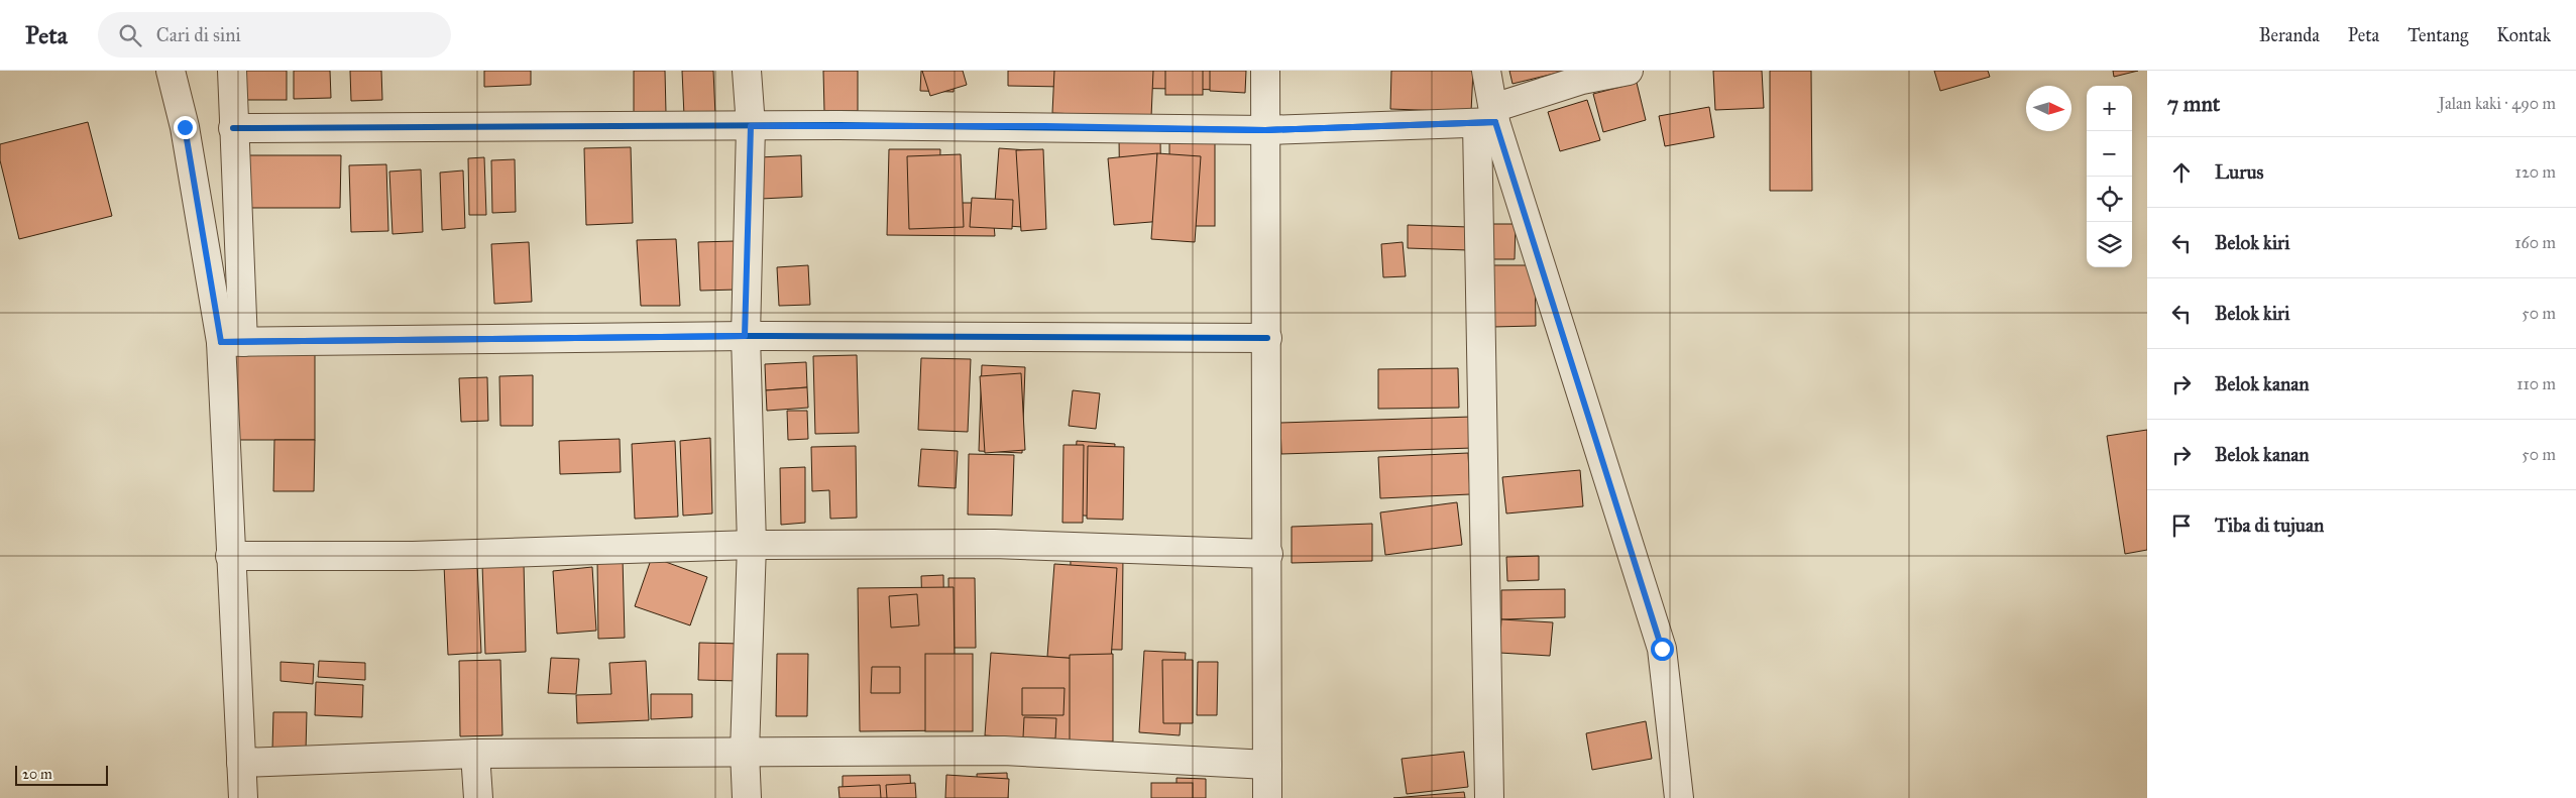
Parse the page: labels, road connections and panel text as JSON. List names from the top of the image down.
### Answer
{
  "scale_bar": "20 m",
  "north": "right",
  "page": {
    "header": "Peta",
    "search": "Cari di sini",
    "nav": [
      "Beranda",
      "Peta",
      "Tentang",
      "Kontak"
    ],
    "heading": ["7 mnt", "Jalan kaki · 490 m"],
    "map_buttons": ["+", "−"],
    "list": [
      ["Lurus", "120 m"],
      ["Belok kiri", "160 m"],
      ["Belok kiri", "50 m"],
      ["Belok kanan", "110 m"],
      ["Belok kanan", "50 m"],
      "Tiba di tujuan"
    ],
    "scale": "20 m"
  }
}
